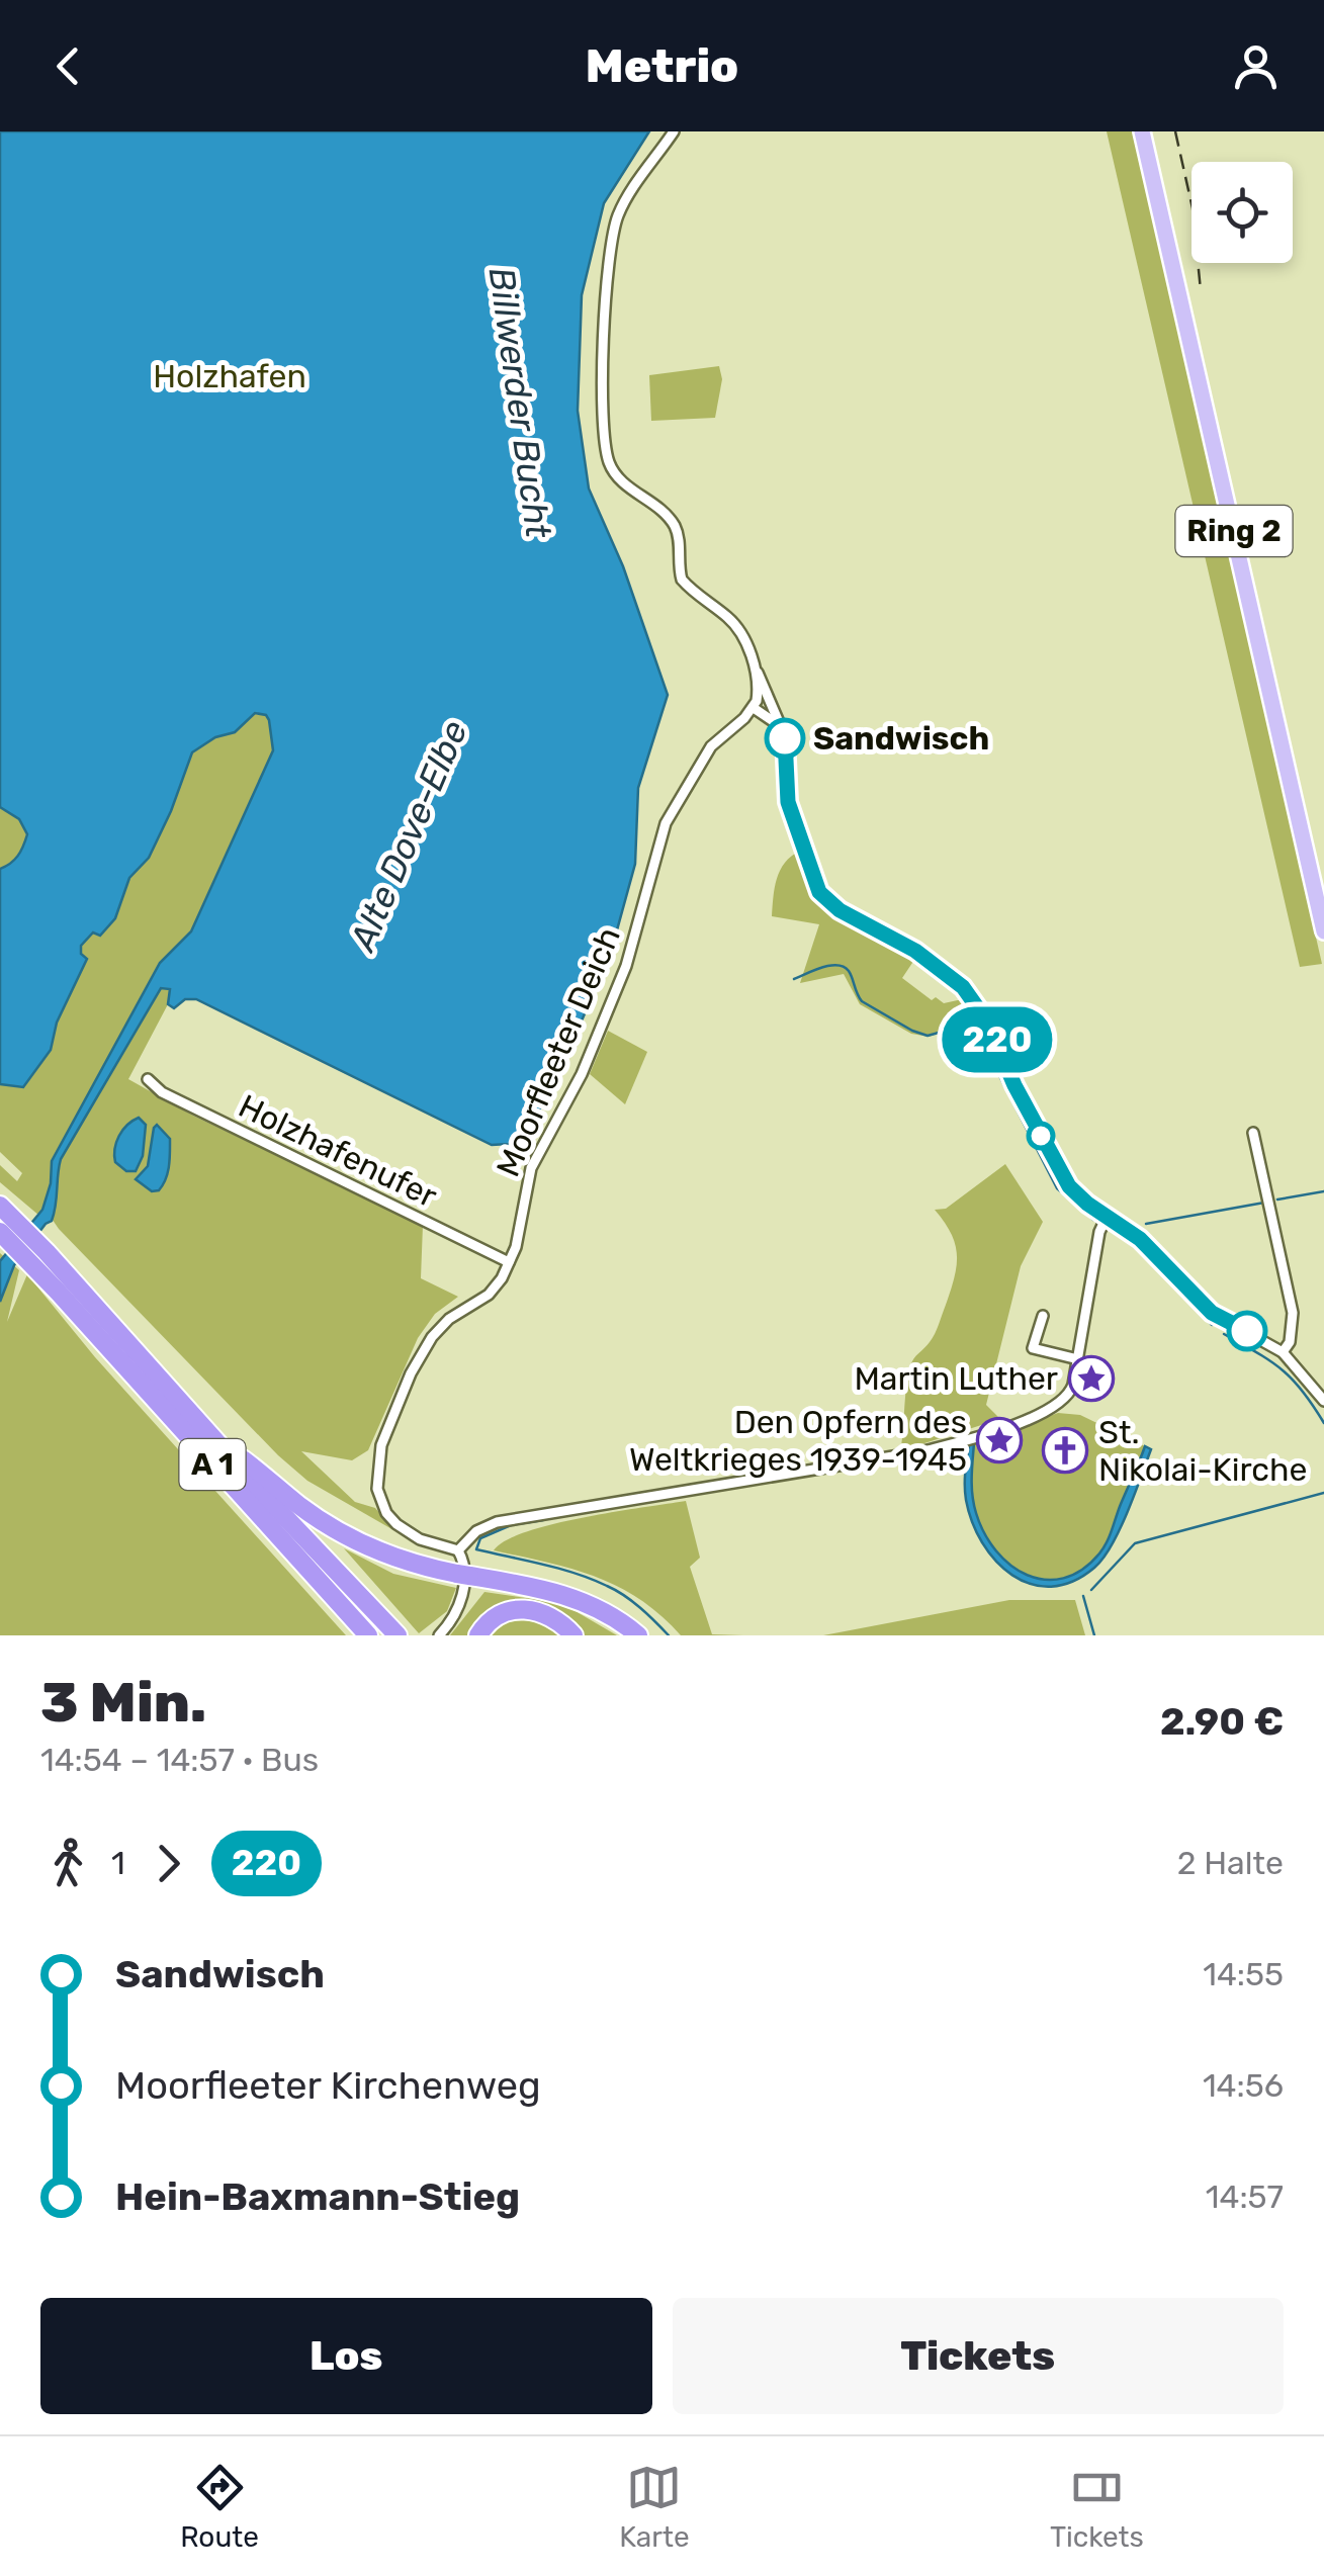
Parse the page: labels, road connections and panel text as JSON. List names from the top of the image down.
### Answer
{
  "streets": {
    "highway": ["A 1"],
    "main road": ["Ring 2"],
    "street": ["Moorfleeter Deich", "Holzhafenufer"]
  },
  "crossings": [
    ["Moorfleeter Deich", "Holzhafenufer"]
  ],
  "water": ["Billwerder Bucht", "Alte Dove-Elbe"],
  "parks": ["Holzhafen"],
  "places": {
    "other": ["Sandwisch"],
    "place": ["Martin Luther", "Den Opfern des Weltkrieges 1939-1945"],
    "church": ["St. Nikolai-Kirche"]
  },
  "lines": ["bus line 220"],
  "page": {
    "header": "Metrio",
    "on_map": "220",
    "heading": ["3 Min.", "14:54 – 14:57 · Bus", "2.90 €"],
    "legs": ["1", "220", "2 Halte"],
    "list": [
      {
        "name": "Sandwisch",
        "value": "14:55"
      },
      {
        "name": "Moorfleeter Kirchenweg",
        "value": "14:56"
      },
      {
        "name": "Hein-Baxmann-Stieg",
        "value": "14:57"
      }
    ],
    "buttons": ["Los", "Tickets"],
    "tabs": ["Route", "Karte", "Tickets"]
  }
}
